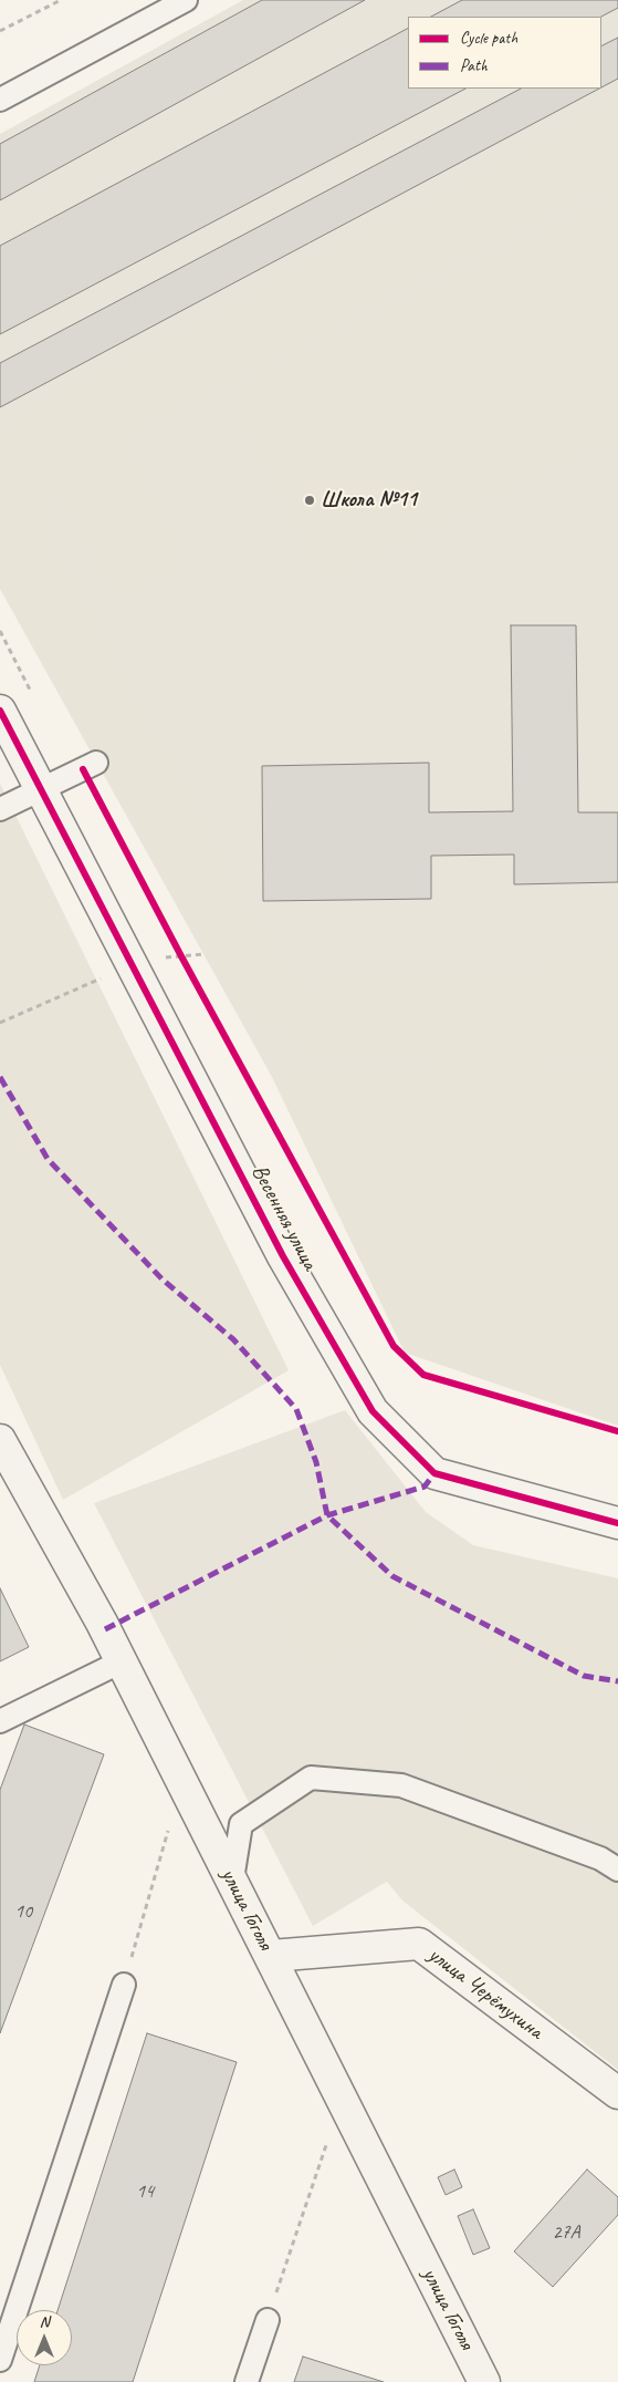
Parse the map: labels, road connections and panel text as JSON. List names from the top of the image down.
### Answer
{
  "streets": {
    "street": ["Весенняя улица", "улица Гоголя", "улица Черёмухина"]
  },
  "crossings": [
    ["улица Гоголя", "улица Черёмухина"]
  ],
  "places": ["Школа №11"],
  "house_numbers": ["10", "14", "27А"],
  "legend": ["Cycle path", "Path"],
  "north": "top"
}
